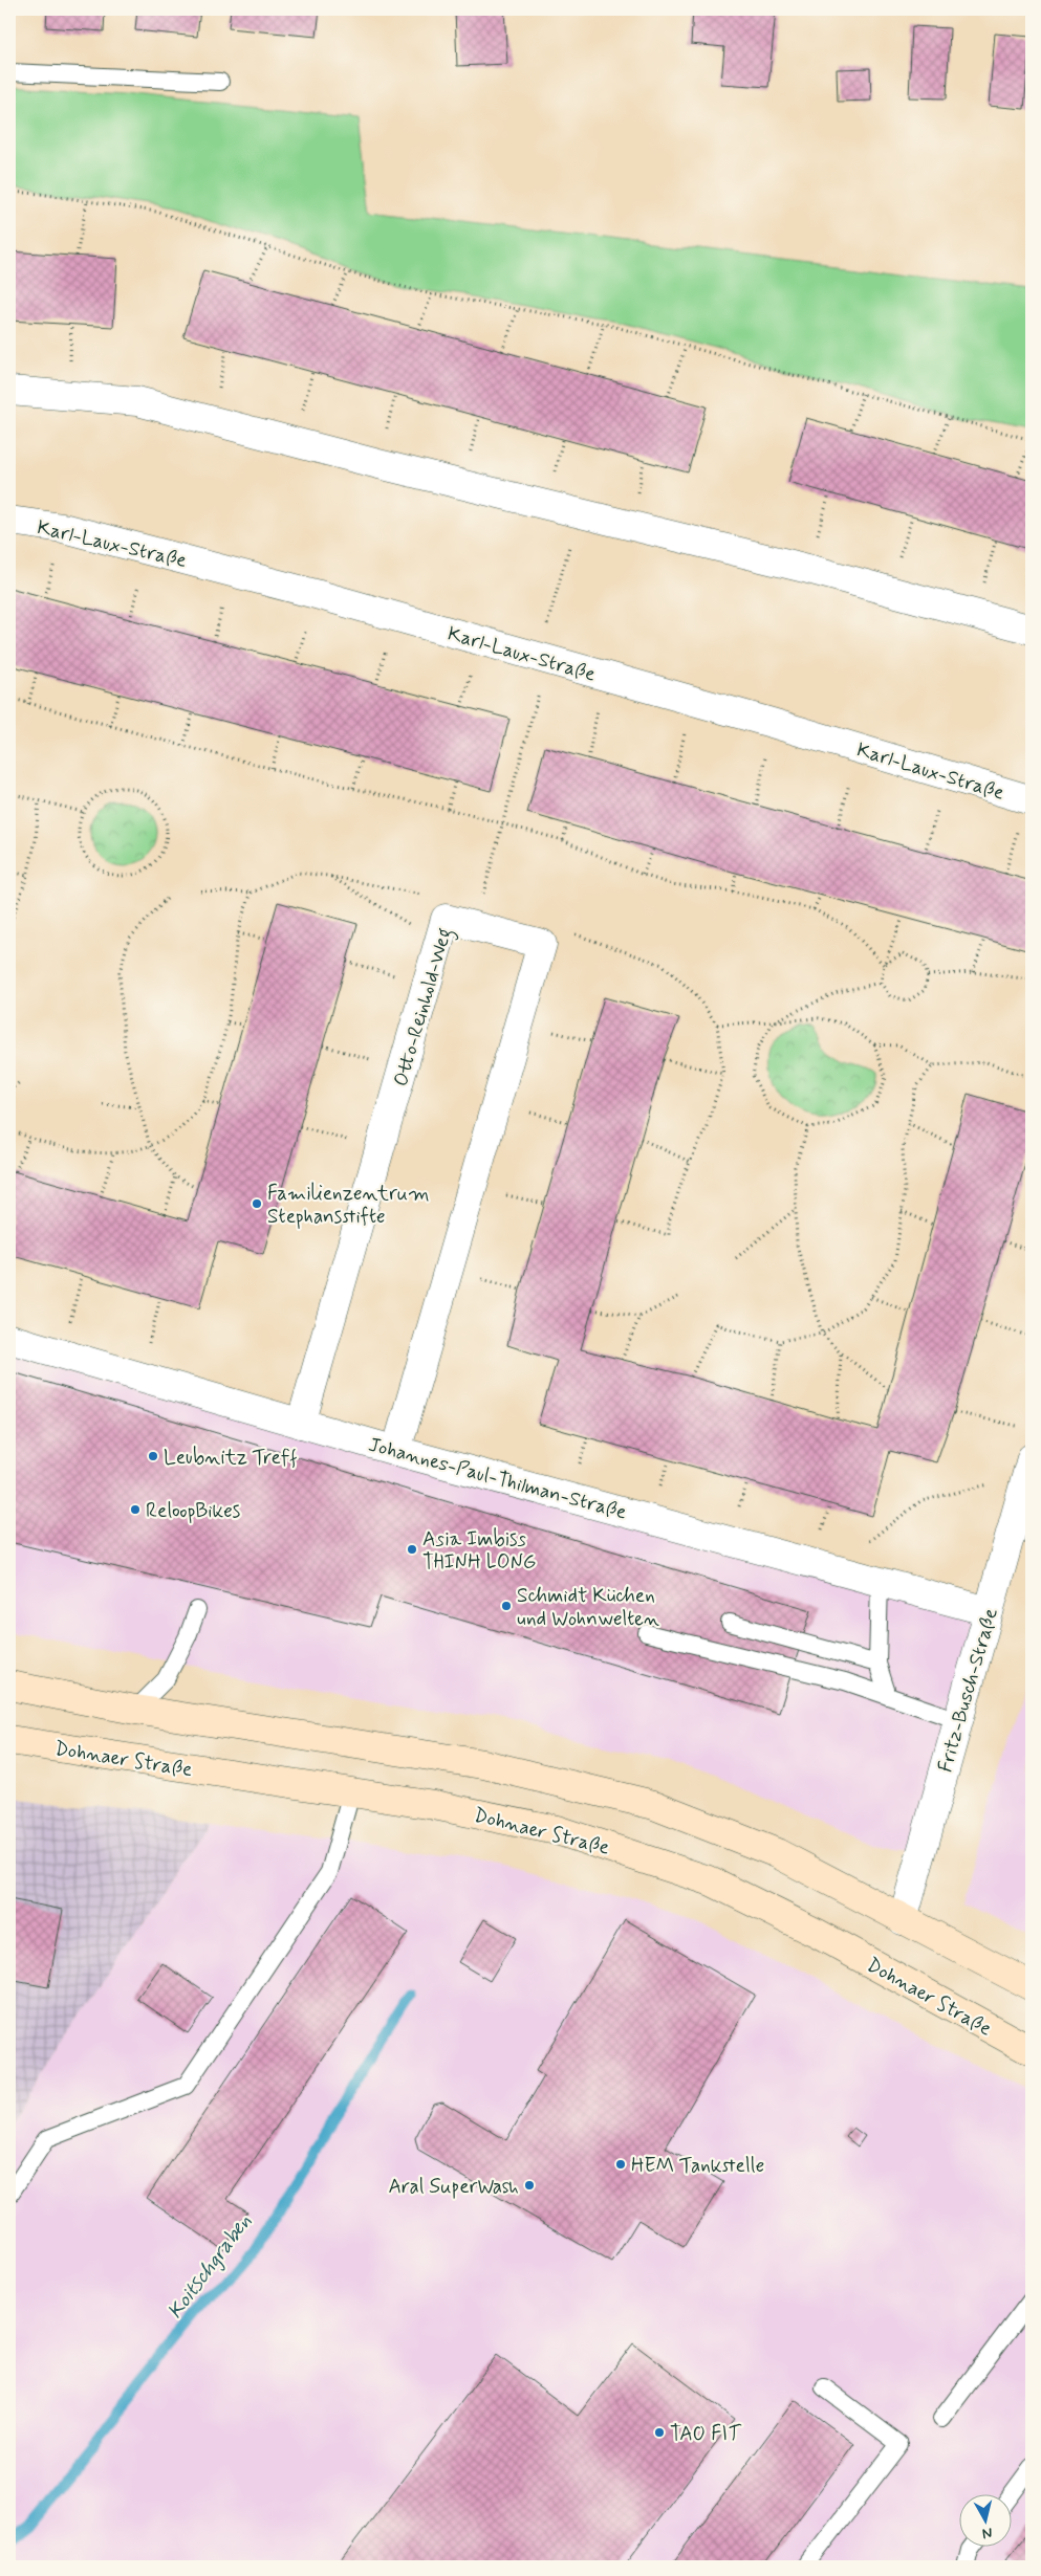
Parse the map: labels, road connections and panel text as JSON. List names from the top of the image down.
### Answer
{
  "streets": {
    "main road": ["Dohnaer Straße"],
    "street": [
      "Karl-Laux-Straße",
      "Otto-Reinhold-Weg",
      "Johannes-Paul-Thilman-Straße",
      "Fritz-Busch-Straße"
    ]
  },
  "crossings": [
    ["Otto-Reinhold-Weg", "Johannes-Paul-Thilman-Straße"],
    ["Johannes-Paul-Thilman-Straße", "Fritz-Busch-Straße"]
  ],
  "water": ["Koitschgraben"],
  "places": [
    "Familienzentrum Stephansstifte",
    "Leubnitz Treff",
    "ReloopBikes",
    "Asia Imbiss THINH LONG",
    "Schmidt Küchen und Wohnwelten",
    "HEM Tankstelle",
    "Aral SuperWash",
    "TAO FIT"
  ],
  "north": "bottom"
}
